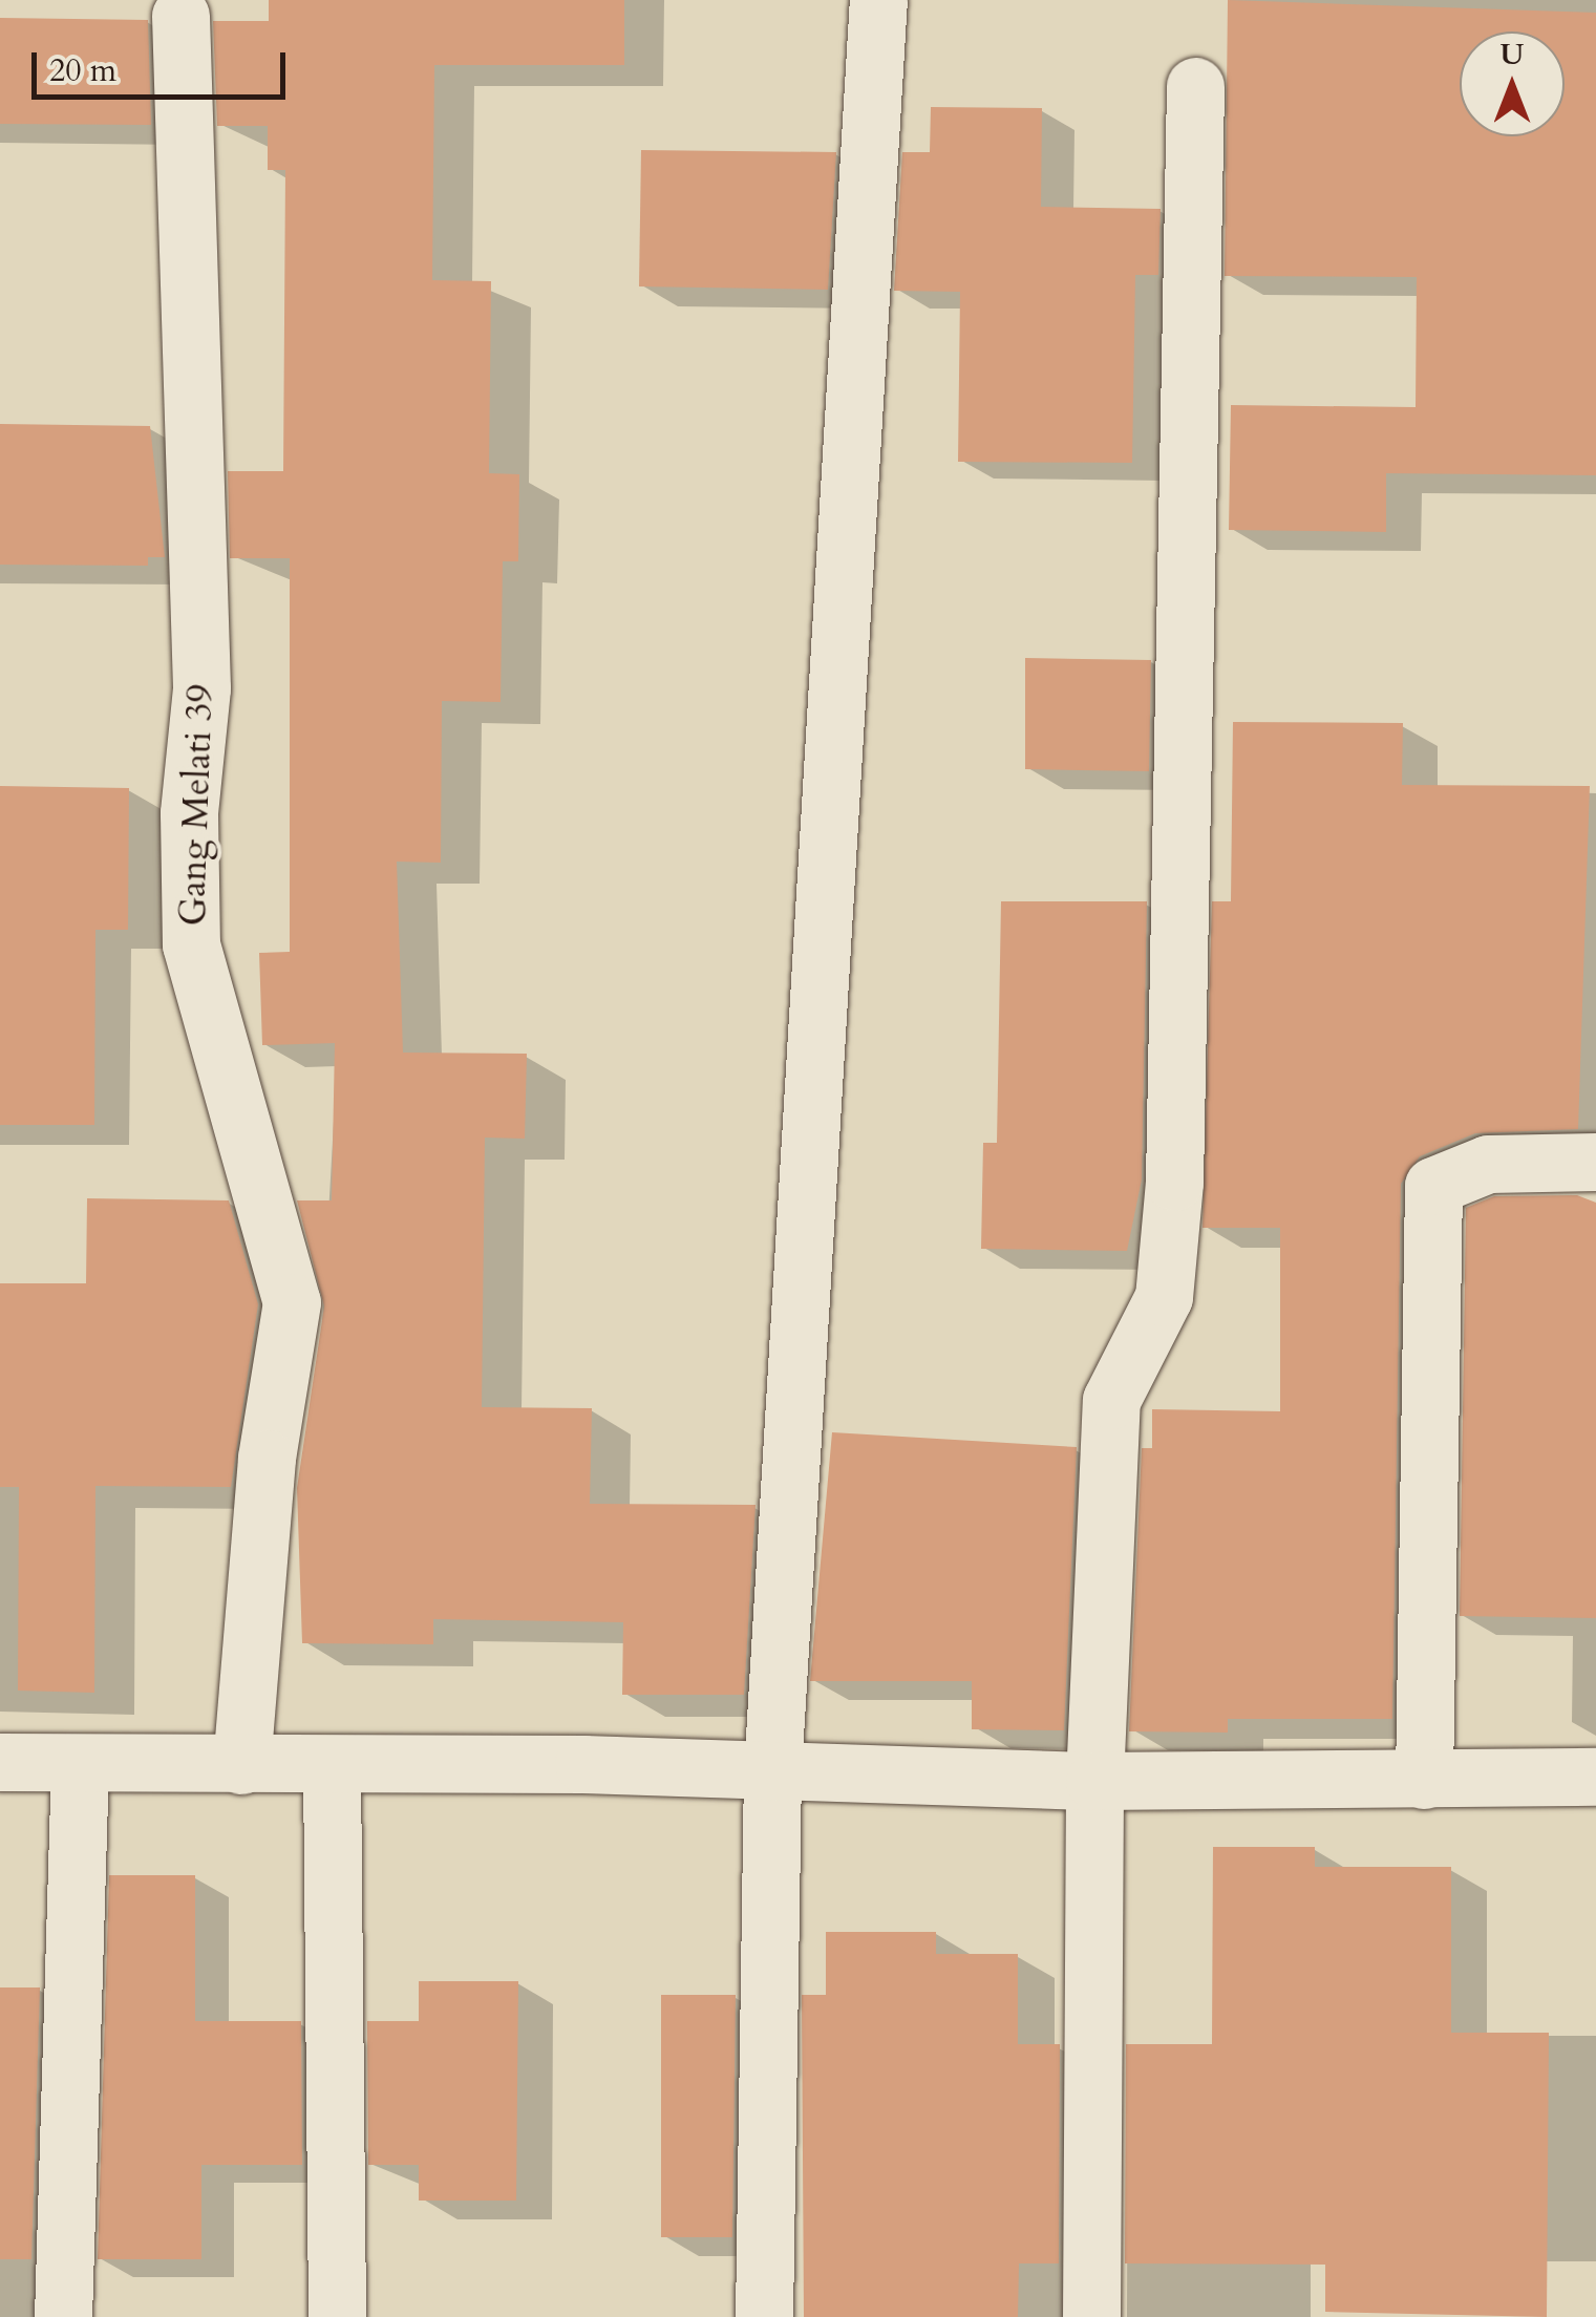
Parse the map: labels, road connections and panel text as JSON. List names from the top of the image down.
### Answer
{
  "streets": {
    "street": ["Gang Melati 39"]
  },
  "scale_bar": "20 m",
  "north": "top"
}
